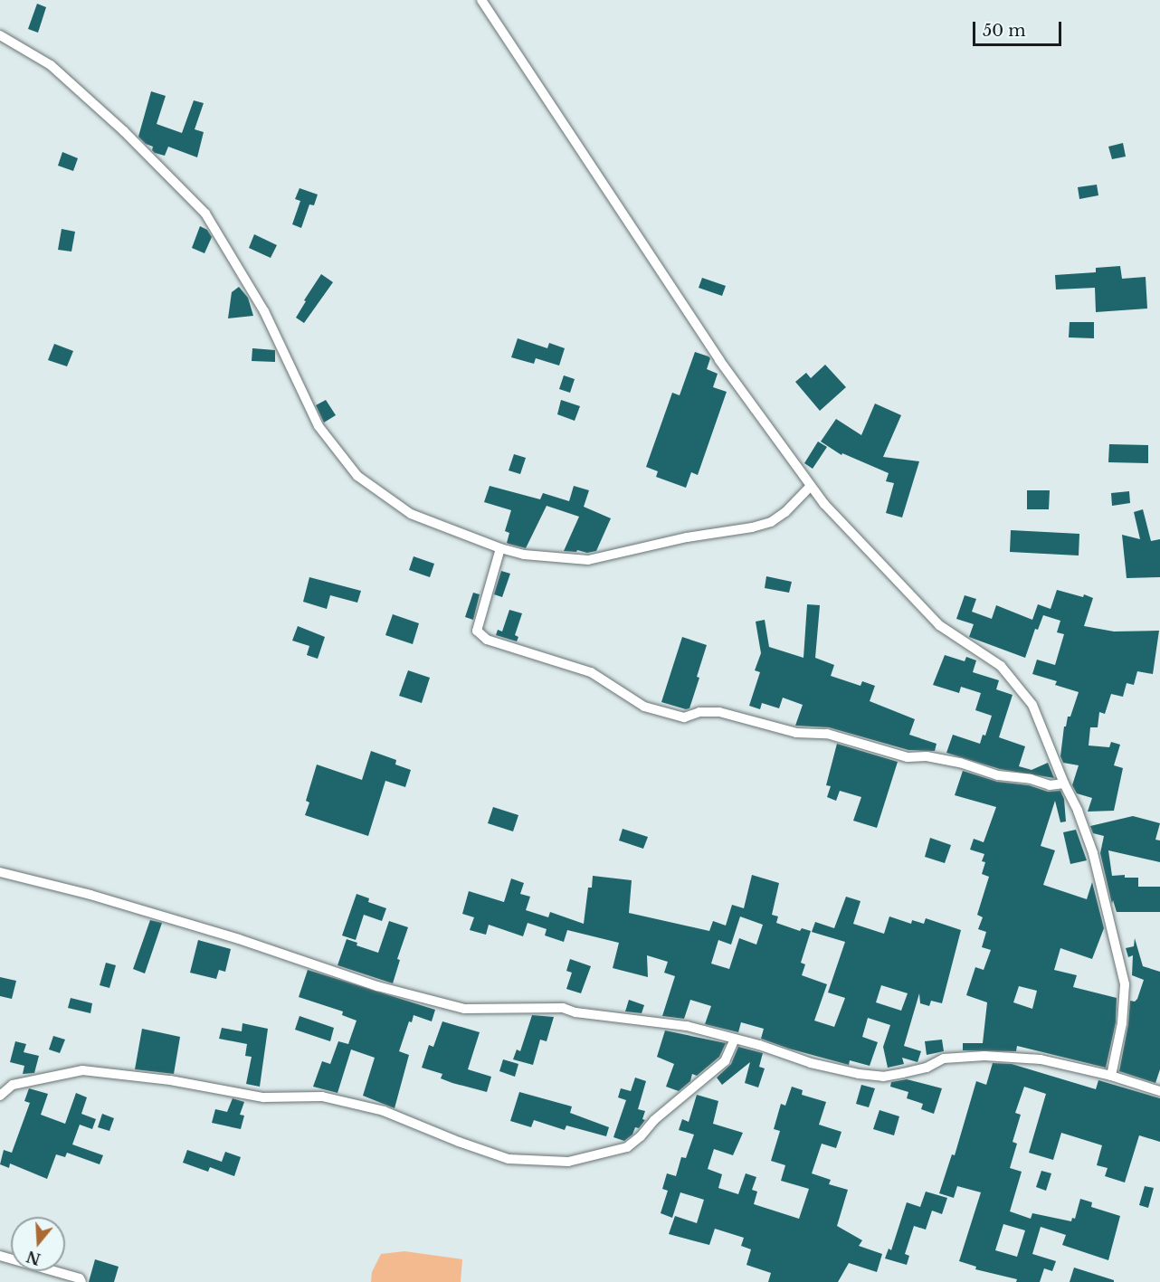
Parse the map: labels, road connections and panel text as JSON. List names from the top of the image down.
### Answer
{
  "scale_bar": "50 m",
  "north": "bottom"
}
